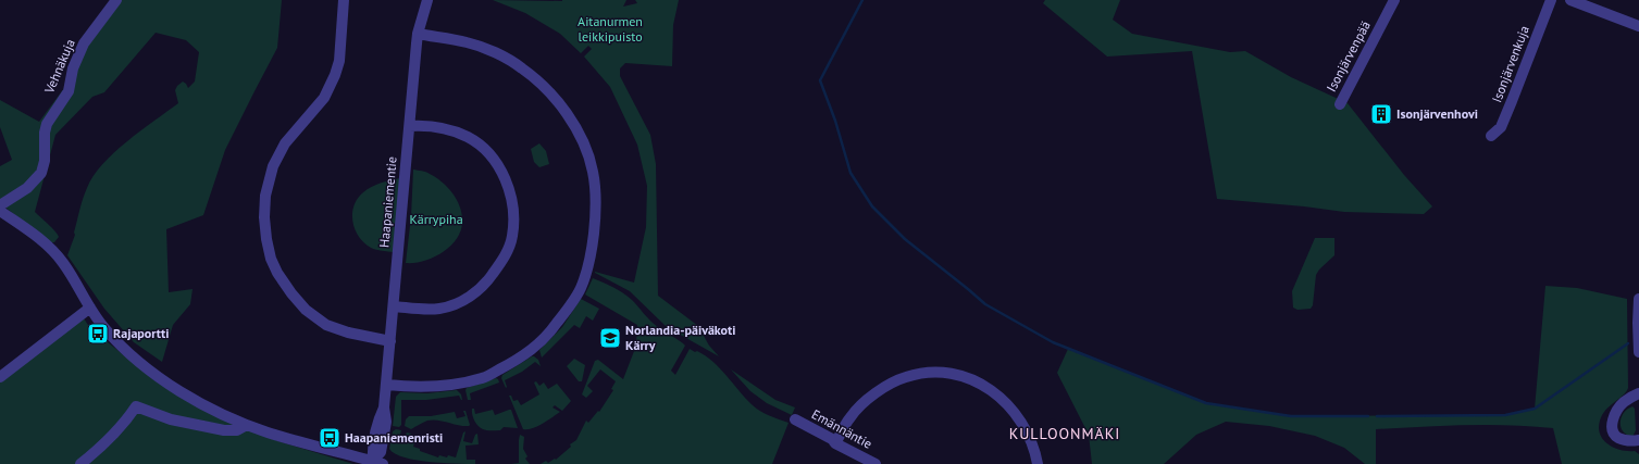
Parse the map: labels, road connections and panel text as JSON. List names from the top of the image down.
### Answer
{
  "streets": {
    "street": [
      "Isonjärvenpää",
      "Isonjärvenkuja",
      "Vehnäkuja",
      "Haapaniementie",
      "Emännäntie"
    ]
  },
  "districts": ["KULLOONMÄKI"],
  "parks": ["Aitanurmen leikkipuisto", "Kärrypiha"],
  "places": {
    "building": ["Isonjärvenhovi"],
    "bus stop": ["Rajaportti", "Haapaniemenristi"],
    "school or university": ["Norlandia-päiväkoti Kärry"]
  }
}
